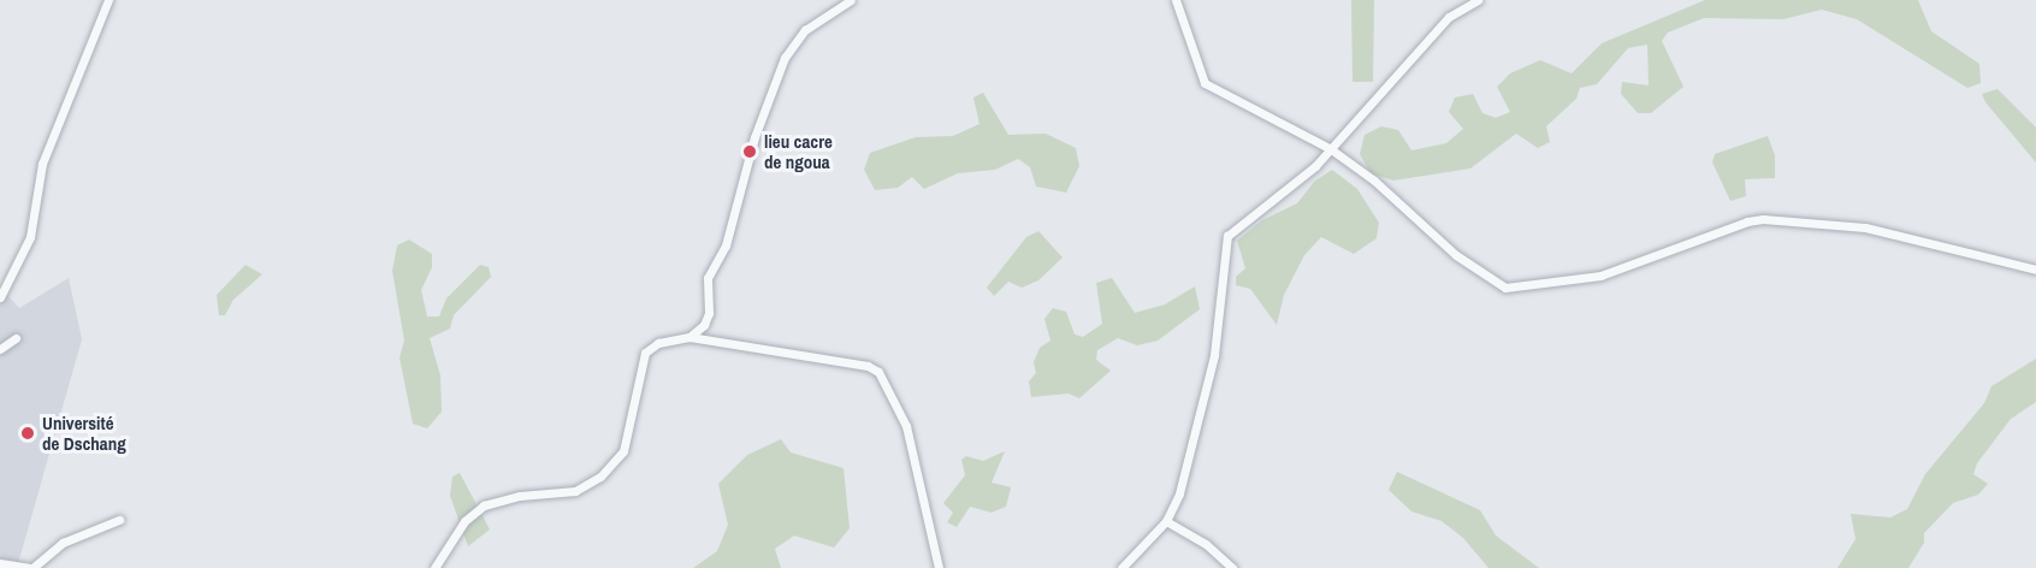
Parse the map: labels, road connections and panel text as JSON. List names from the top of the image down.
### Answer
{
  "places": ["lieu cacre de ngoua", "Université de Dschang"]
}
